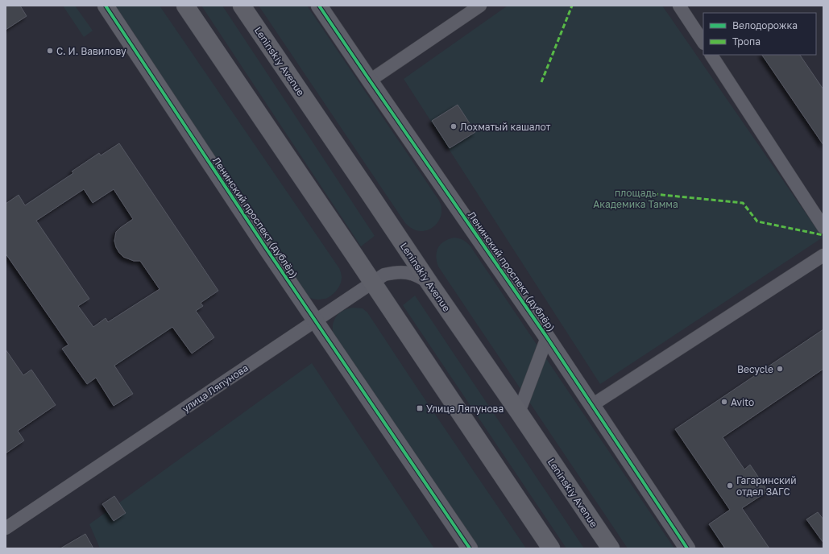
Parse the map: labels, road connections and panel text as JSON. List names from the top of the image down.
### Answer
{
  "streets": {
    "main road": ["Leninskiy Avenue"],
    "street": ["Ленинский проспект (дублёр)", "улица Ляпунова"]
  },
  "crossings": [
    ["Leninskiy Avenue", "улица Ляпунова"],
    ["Ленинский проспект (дублёр)", "улица Ляпунова"]
  ],
  "parks": ["площадь Академика Тамма"],
  "places": {
    "other": [
      "С. И. Вавилову",
      "Лохматый кашалот",
      "Becycle",
      "Avito",
      "Гагаринский отдел ЗАГС"
    ],
    "transit": ["Улица Ляпунова"]
  },
  "legend": ["Велодорожка", "Тропа"]
}
